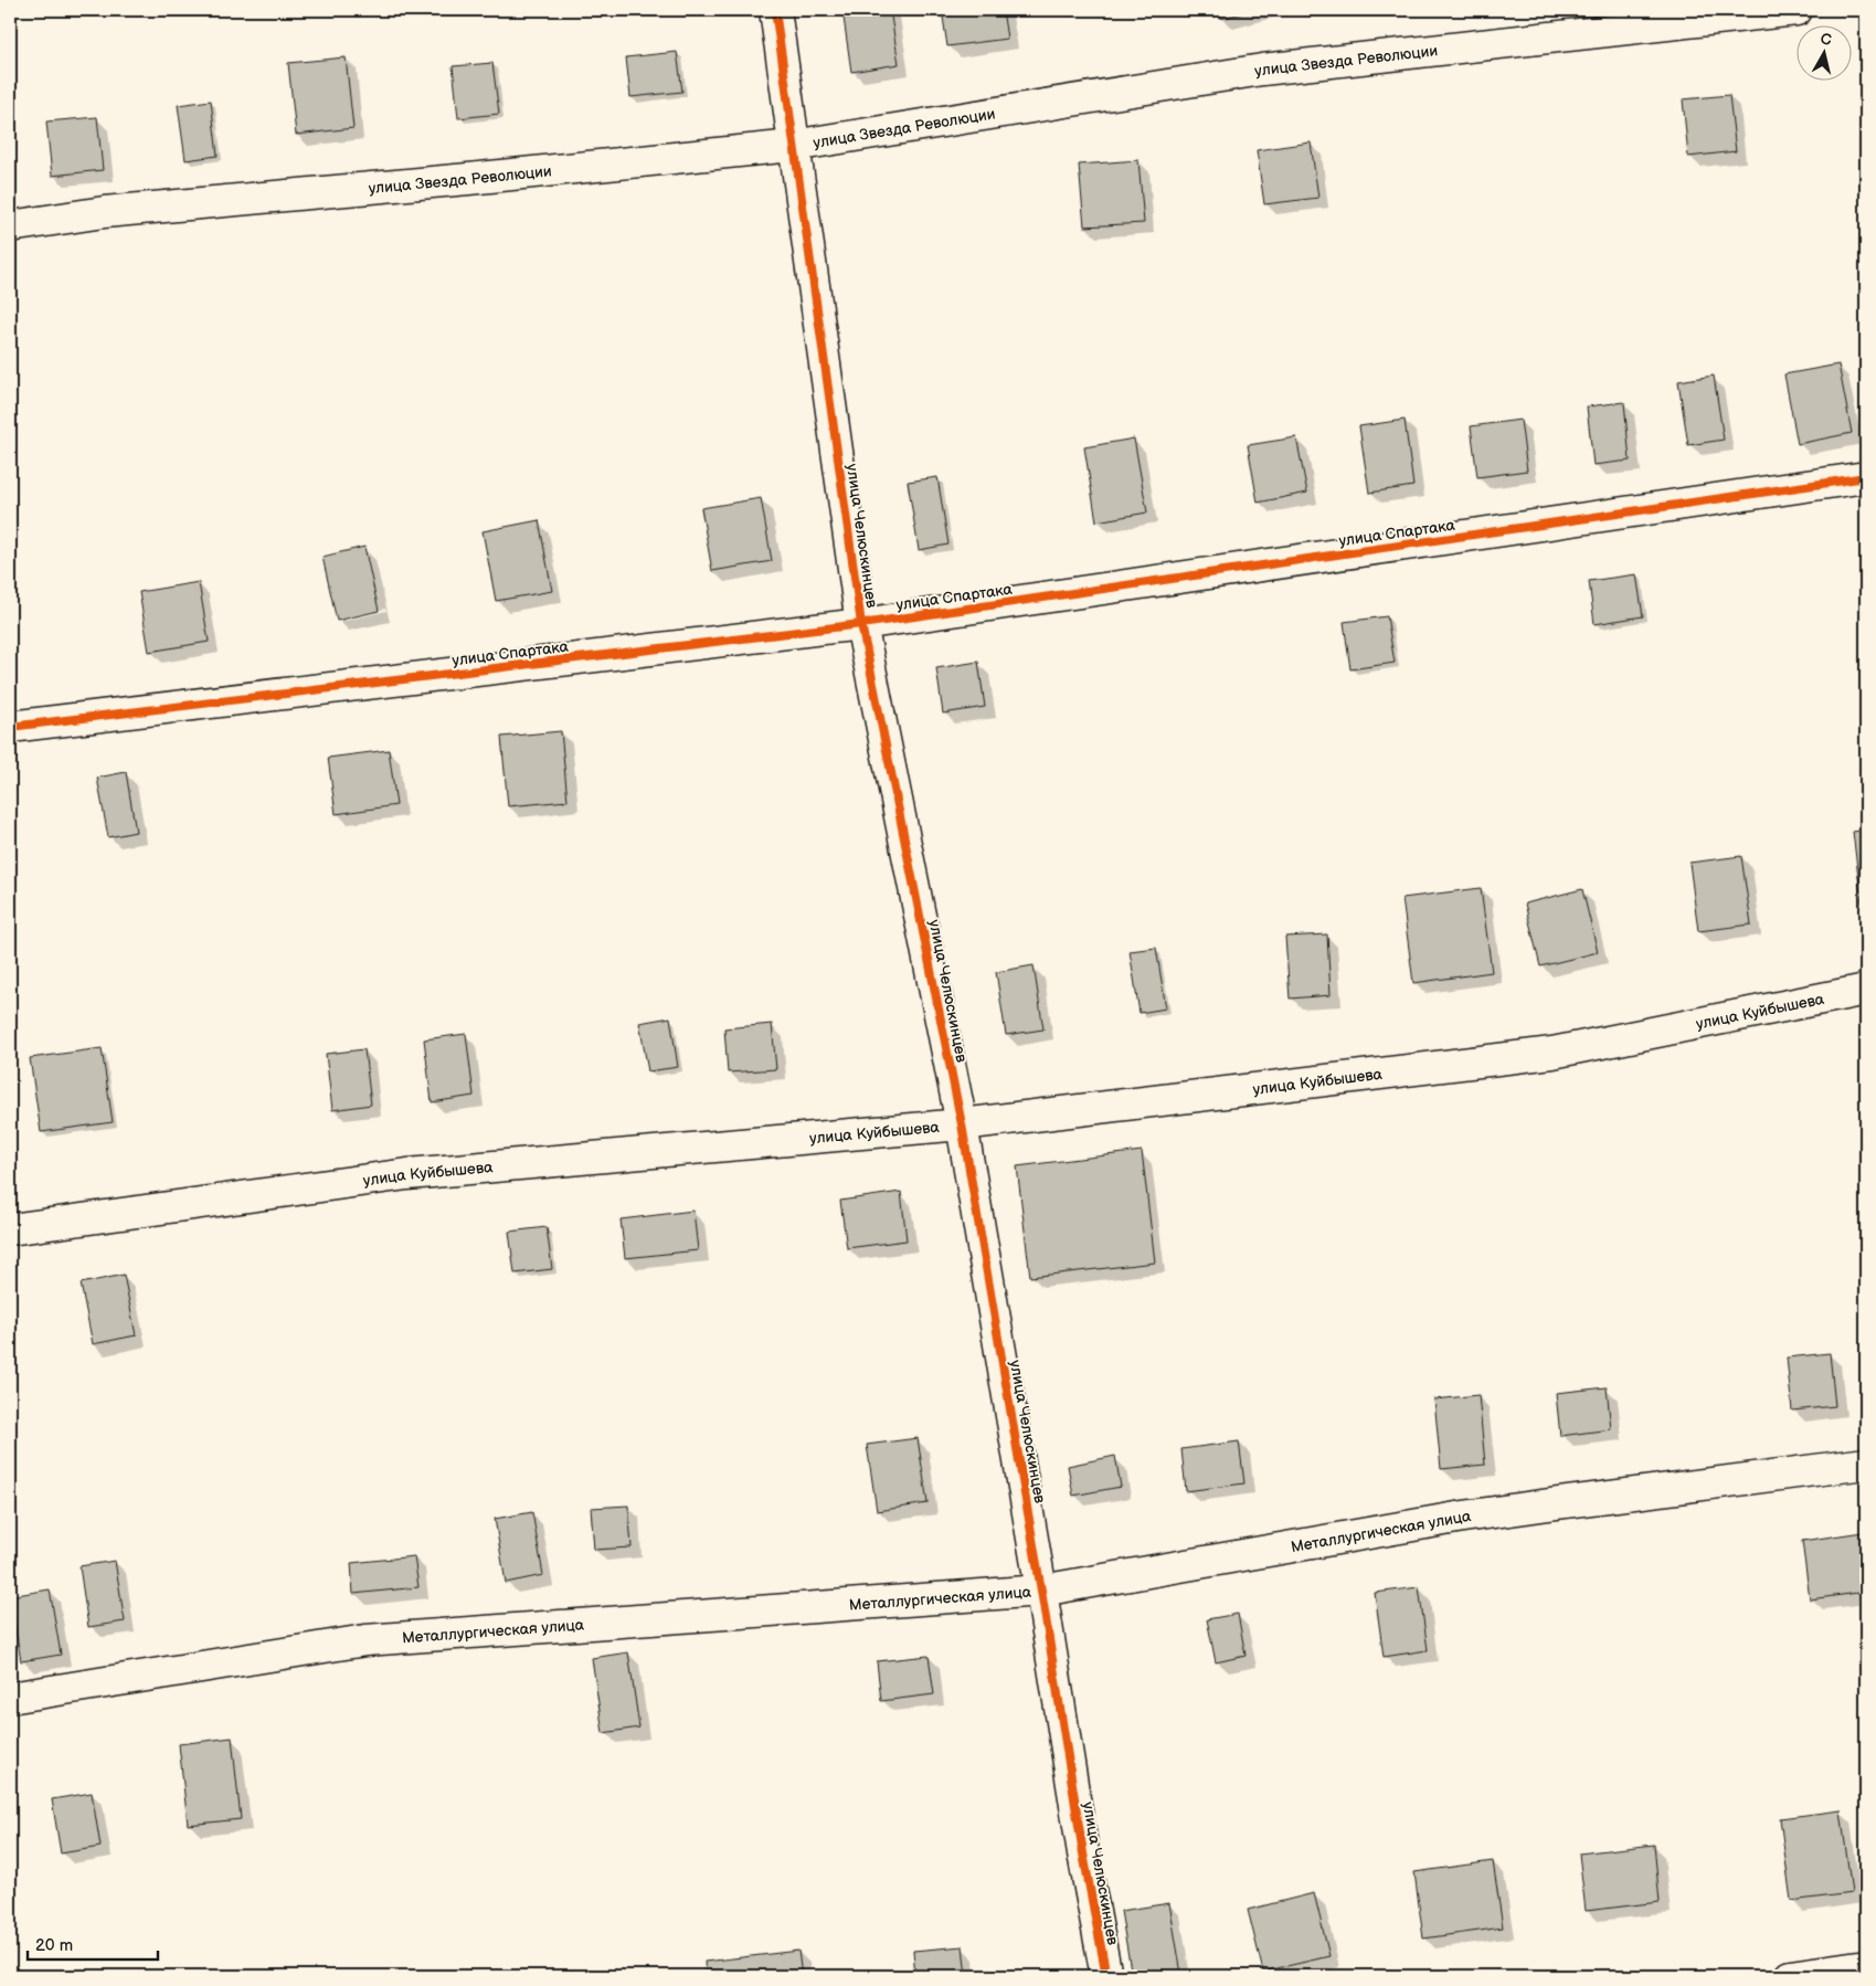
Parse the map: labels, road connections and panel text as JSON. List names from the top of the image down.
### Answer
{
  "streets": {
    "street": [
      "улица Звезда Революции",
      "улица Спартака",
      "улица Челюскинцев",
      "улица Куйбышева",
      "Металлургическая улица"
    ]
  },
  "crossings": [
    ["улица Звезда Революции", "улица Челюскинцев"],
    ["улица Спартака", "улица Челюскинцев"],
    ["улица Челюскинцев", "улица Куйбышева"],
    ["улица Челюскинцев", "Металлургическая улица"]
  ],
  "scale_bar": "20 m",
  "north": "top"
}
